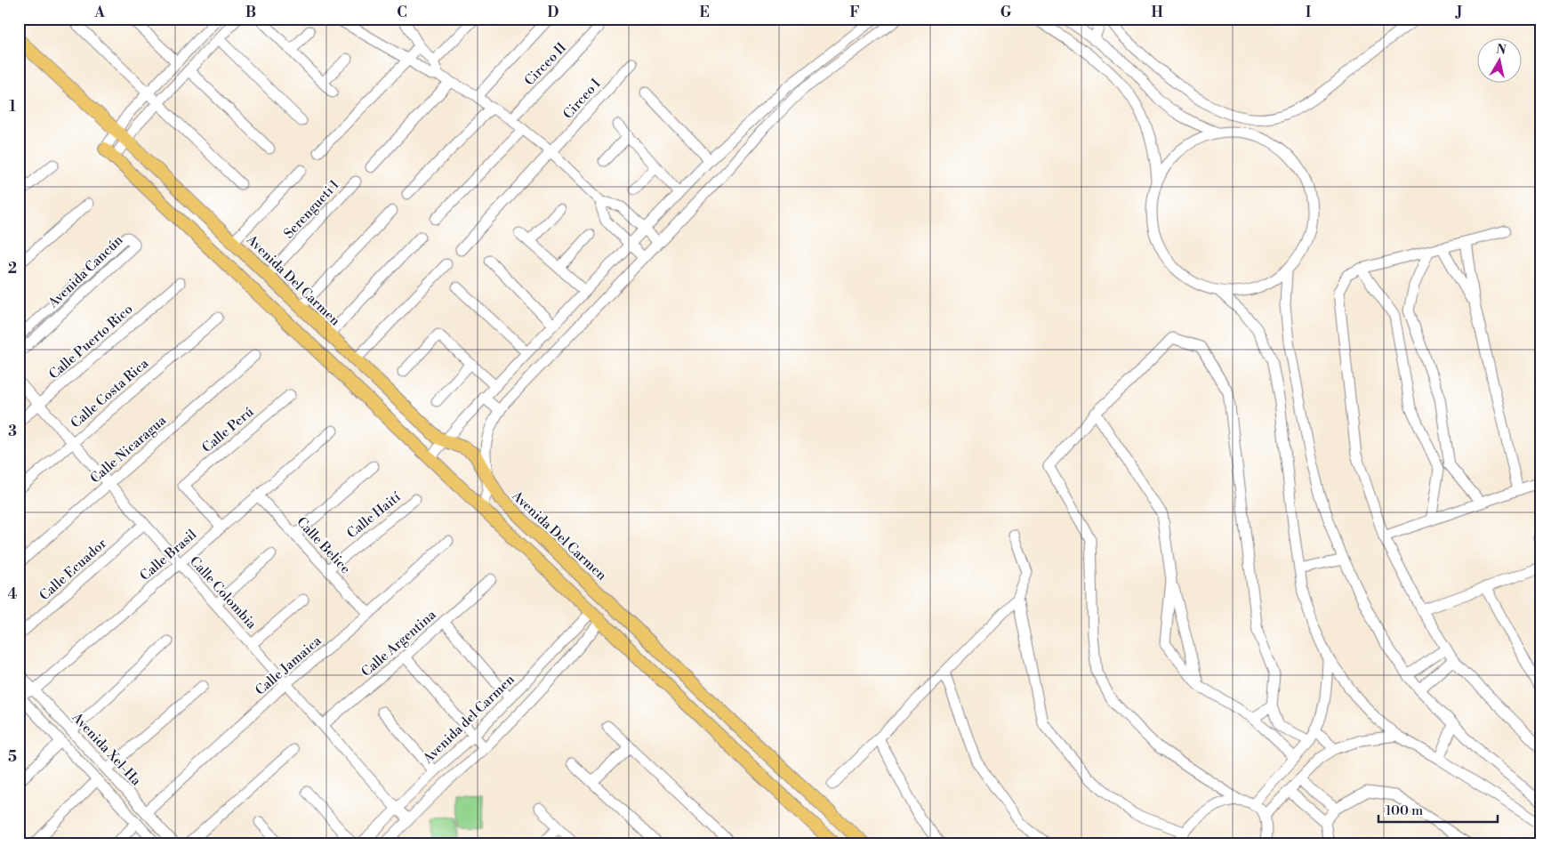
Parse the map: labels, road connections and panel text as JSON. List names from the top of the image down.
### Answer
{
  "streets": {
    "main road": ["Avenida Del Carmen"],
    "street": [
      "Circeo II",
      "Circeo I",
      "Serengueti 1",
      "Avenida Cancún",
      "Calle Puerto Rico",
      "Calle Costa Rica",
      "Calle Perú",
      "Calle Nicaragua",
      "Calle Haití",
      "Calle Belice",
      "Calle Brasil",
      "Calle Ecuador",
      "Calle Colombia",
      "Calle Argentina",
      "Calle Jamaica",
      "Avenida del Carmen",
      "Avenida Xel-Ha"
    ]
  },
  "crossings": [
    ["Serengueti 1", "Avenida Del Carmen"],
    ["Calle Puerto Rico", "Calle Colombia"],
    ["Calle Costa Rica", "Calle Colombia"],
    ["Calle Perú", "Calle Brasil"],
    ["Calle Nicaragua", "Calle Colombia"],
    ["Calle Haití", "Calle Belice"],
    ["Calle Belice", "Calle Brasil"],
    ["Calle Belice", "Calle Jamaica"],
    ["Calle Brasil", "Calle Colombia"],
    ["Calle Brasil", "Avenida Xel-Ha"],
    ["Calle Ecuador", "Calle Colombia"],
    ["Calle Colombia", "Calle Argentina"],
    ["Calle Colombia", "Calle Jamaica"],
    ["Calle Colombia", "Avenida del Carmen"],
    ["Calle Jamaica", "Avenida Xel-Ha"]
  ],
  "scale_bar": "100 m",
  "north": "top",
  "grid": {
    "columns": [
      "A",
      "B",
      "C",
      "D",
      "E",
      "F",
      "G",
      "H",
      "I",
      "J"
    ],
    "rows": [
      "1",
      "2",
      "3",
      "4",
      "5"
    ]
  }
}
